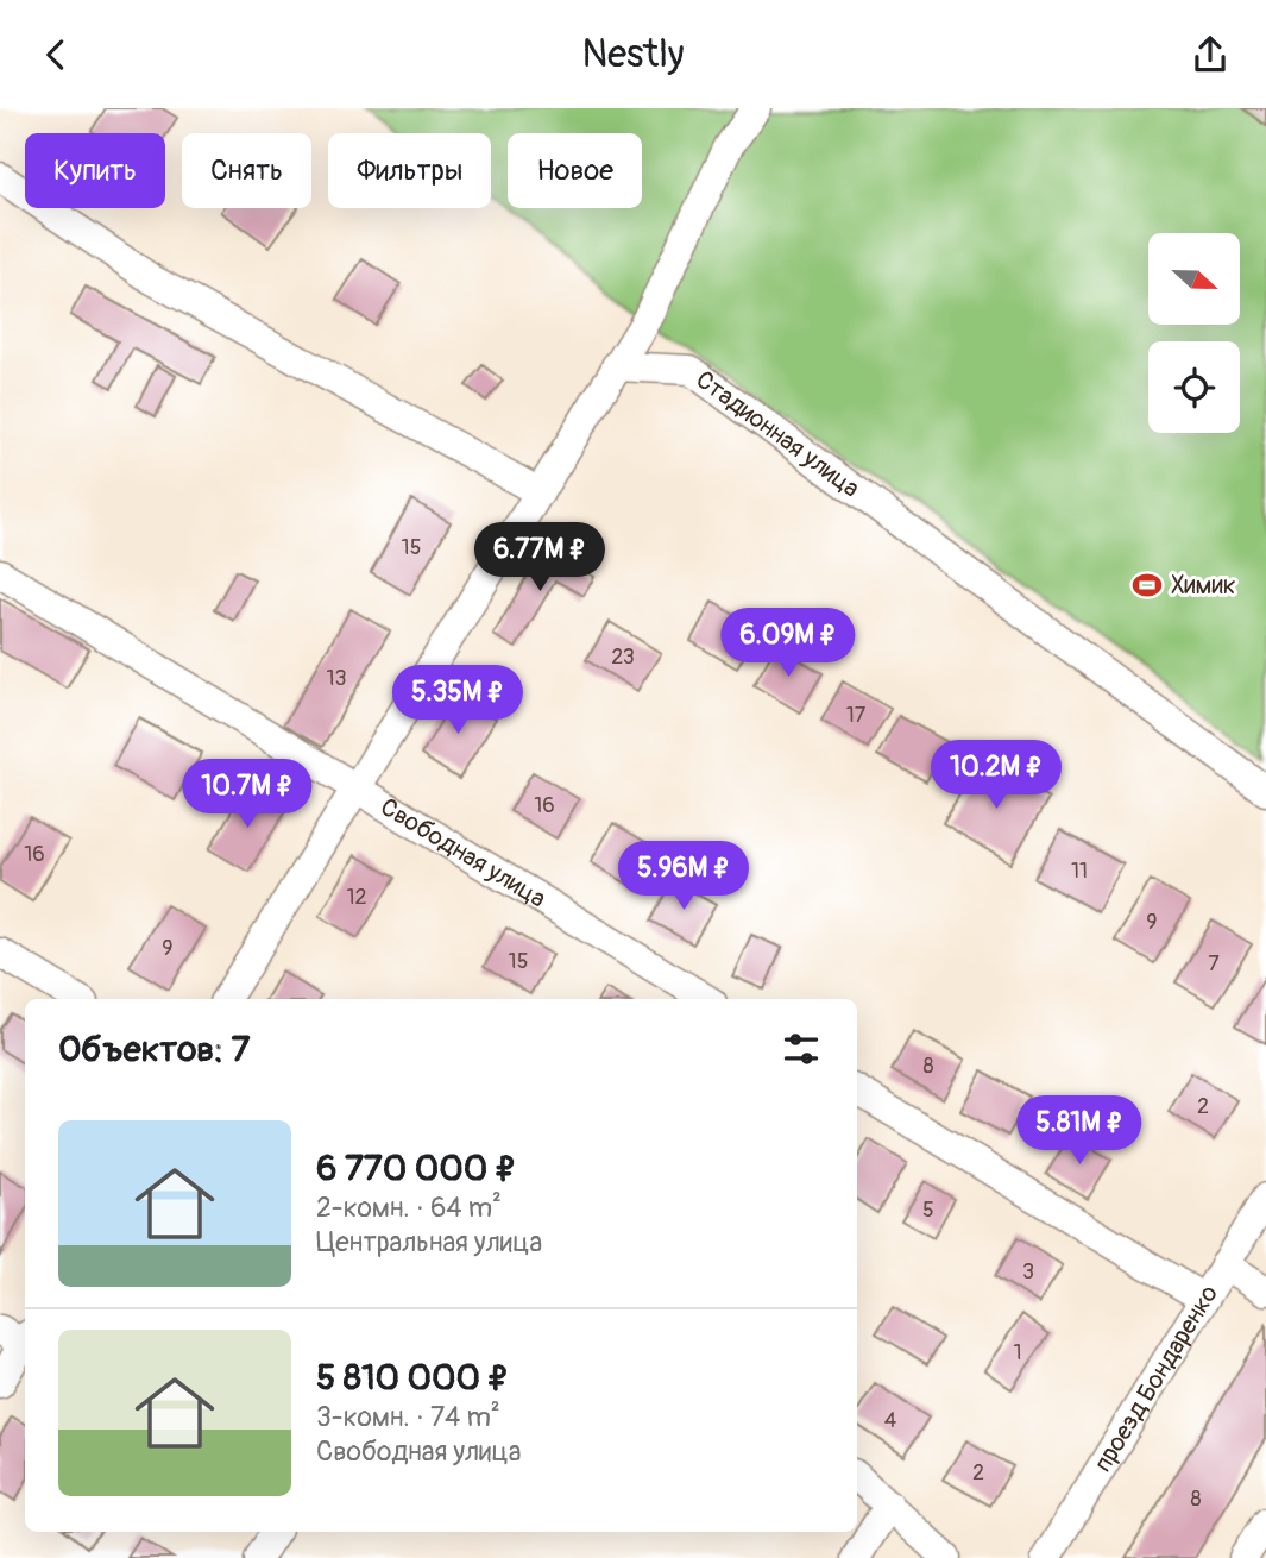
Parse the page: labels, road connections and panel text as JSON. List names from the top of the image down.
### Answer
{
  "streets": {
    "street": ["Стадионная улица", "Свободная улица", "проезд Бондаренко"]
  },
  "places": {
    "sports": ["Химик"]
  },
  "house_numbers": [
    "15",
    "23",
    "13",
    "17",
    "16",
    "16",
    "11",
    "12",
    "9",
    "9",
    "15",
    "7",
    "8",
    "2",
    "5",
    "3",
    "1",
    "4",
    "2",
    "8"
  ],
  "north": "right",
  "page": {
    "header": "Nestly",
    "chip": [
      "Купить",
      "Снять",
      "Фильтры",
      "Новое"
    ],
    "price": [
      "6.77M ₽",
      "6.09M ₽",
      "5.35M ₽",
      "10.2M ₽",
      "10.7M ₽",
      "5.96M ₽",
      "5.81M ₽"
    ],
    "heading": "Объектов: 7",
    "list": [
      {
        "name": "6 770 000 ₽",
        "note": "2-комн. · 64 m² · Центральная улица"
      },
      {
        "name": "5 810 000 ₽",
        "note": "3-комн. · 74 m² · Свободная улица"
      }
    ]
  }
}
